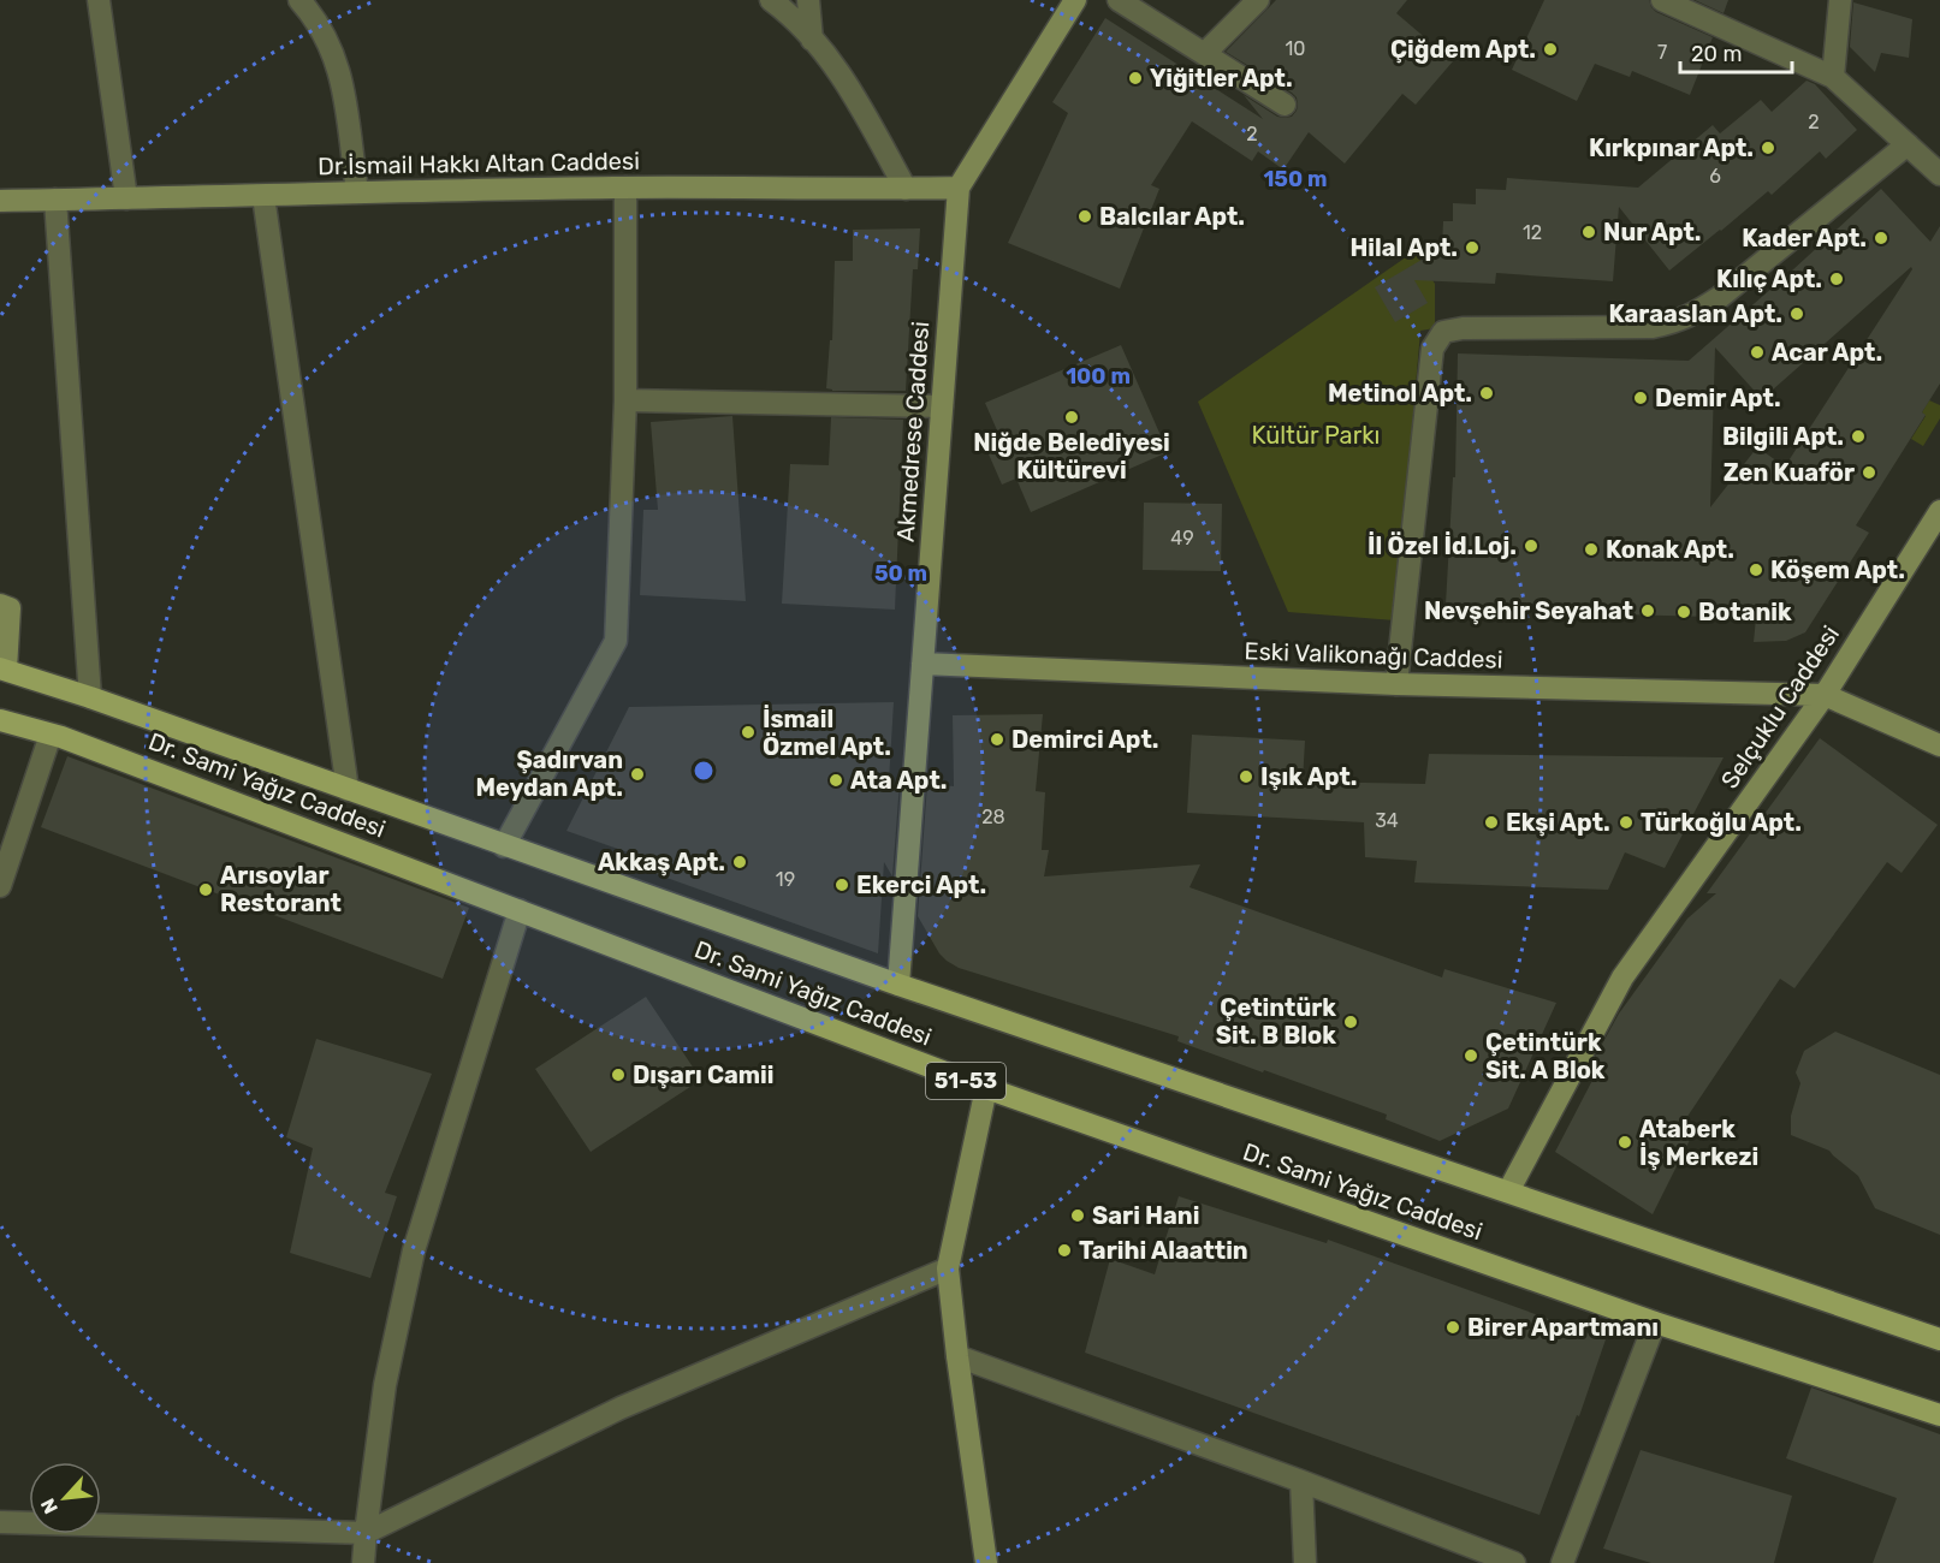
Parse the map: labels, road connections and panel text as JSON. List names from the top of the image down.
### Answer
{
  "streets": {
    "main road": ["Dr. Sami Yağız Caddesi", "51-53"],
    "street": [
      "Dr.İsmail Hakkı Altan Caddesi",
      "Akmedrese Caddesi",
      "Eski Valikonağı Caddesi",
      "Selçuklu Caddesi"
    ]
  },
  "crossings": [
    ["Dr.İsmail Hakkı Altan Caddesi", "Akmedrese Caddesi"],
    ["Akmedrese Caddesi", "Eski Valikonağı Caddesi"],
    ["Akmedrese Caddesi", "Dr. Sami Yağız Caddesi"],
    ["Eski Valikonağı Caddesi", "Selçuklu Caddesi"],
    ["Selçuklu Caddesi", "Dr. Sami Yağız Caddesi"]
  ],
  "parks": ["Kültür Parkı"],
  "places": [
    "Çiğdem Apt.",
    "Yiğitler Apt.",
    "Kırkpınar Apt.",
    "Balcılar Apt.",
    "Nur Apt.",
    "Kader Apt.",
    "Hilal Apt.",
    "Kılıç Apt.",
    "Karaaslan Apt.",
    "Acar Apt.",
    "Metinol Apt.",
    "Demir Apt.",
    "Niğde Belediyesi Kültürevi",
    "Bilgili Apt.",
    "Zen Kuaför",
    "İl Özel İd.Loj.",
    "Konak Apt.",
    "Köşem Apt.",
    "Nevşehir Seyahat",
    "Botanik",
    "İsmail Özmel Apt.",
    "Demirci Apt.",
    "Şadırvan Meydan Apt.",
    "Işık Apt.",
    "Ata Apt.",
    "Ekşi Apt.",
    "Türkoğlu Apt.",
    "Akkaş Apt.",
    "Ekerci Apt.",
    "Arısoylar Restorant",
    "Çetintürk Sit. B Blok",
    "Çetintürk Sit. A Blok",
    "Dışarı Camii",
    "Ataberk İş Merkezi",
    "Sari Hani",
    "Tarihi Alaattin",
    "Birer Apartmanı"
  ],
  "house_numbers": [
    "10",
    "7",
    "2",
    "2",
    "6",
    "12",
    "49",
    "28",
    "34",
    "19"
  ],
  "scale_bar": "20 m",
  "north": "bottom left",
  "rings": ["150 m", "100 m", "50 m"]
}
